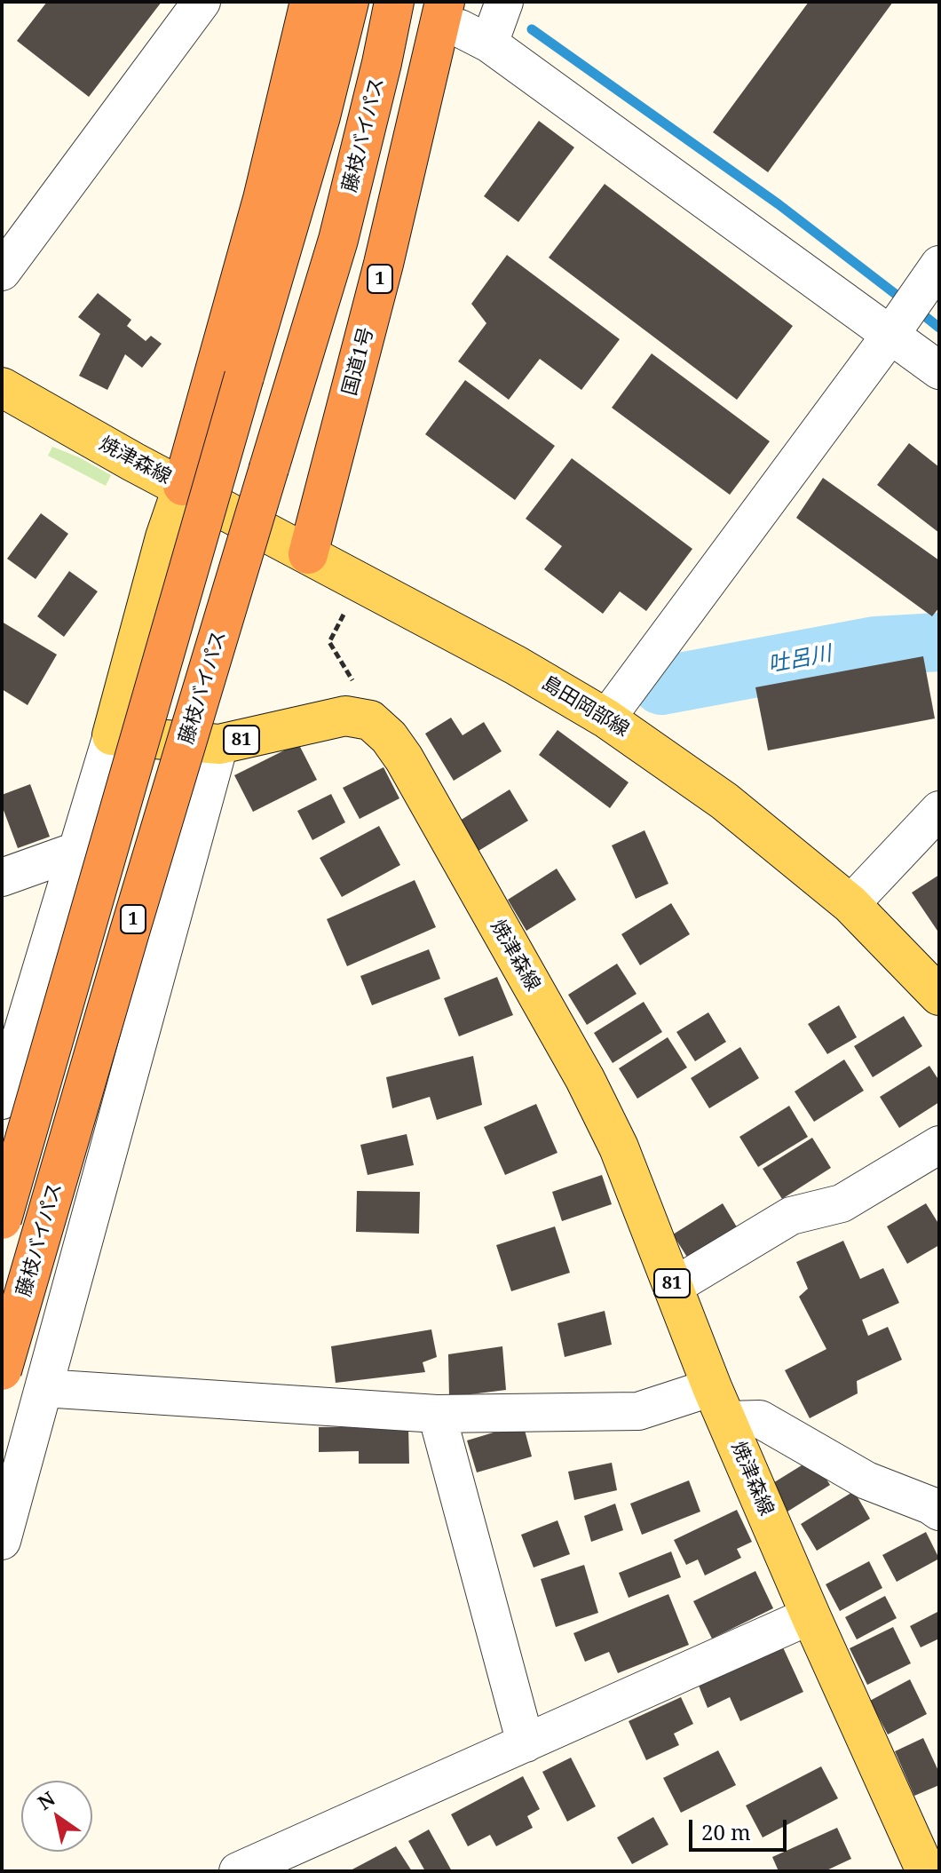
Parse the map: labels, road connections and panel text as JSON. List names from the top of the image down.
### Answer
{
  "streets": {
    "highway": ["藤枝バイパス", "1", "国道1号"],
    "main road": ["焼津森線", "島田岡部線", "81"]
  },
  "crossings": [
    ["国道1号", "島田岡部線"],
    ["焼津森線", "島田岡部線"]
  ],
  "water": ["吐呂川"],
  "scale_bar": "20 m",
  "north": "top left"
}
